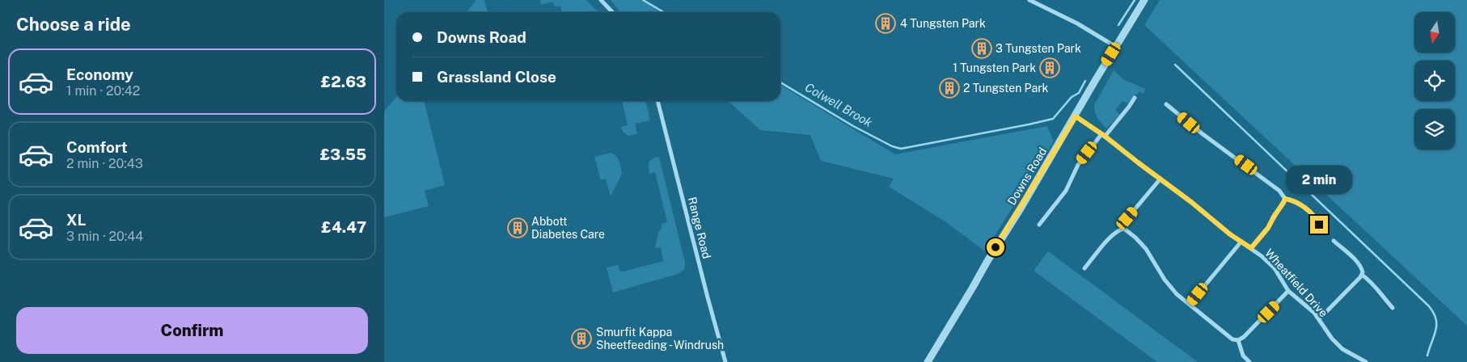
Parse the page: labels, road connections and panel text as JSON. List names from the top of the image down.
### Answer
{
  "streets": {
    "street": ["Downs Road", "Range Road", "Wheatfield Drive"]
  },
  "crossings": [
    ["Downs Road", "Wheatfield Drive"]
  ],
  "water": ["Colwell Brook"],
  "places": {
    "building": [
      "4 Tungsten Park",
      "3 Tungsten Park",
      "1 Tungsten Park",
      "2 Tungsten Park",
      "Abbott Diabetes Care",
      "Smurfit Kappa Sheetfeeding - Windrush"
    ]
  },
  "north": "bottom",
  "page": {
    "heading": "Choose a ride",
    "banner": ["Downs Road", "Grassland Close"],
    "list": [
      {
        "name": "Economy",
        "note": "1 min · 20:42",
        "value": "£2.63"
      },
      {
        "name": "Comfort",
        "note": "2 min · 20:43",
        "value": "£3.55"
      },
      {
        "name": "XL",
        "note": "3 min · 20:44",
        "value": "£4.47"
      }
    ],
    "bubble": "2 min",
    "buttons": "Confirm"
  }
}
